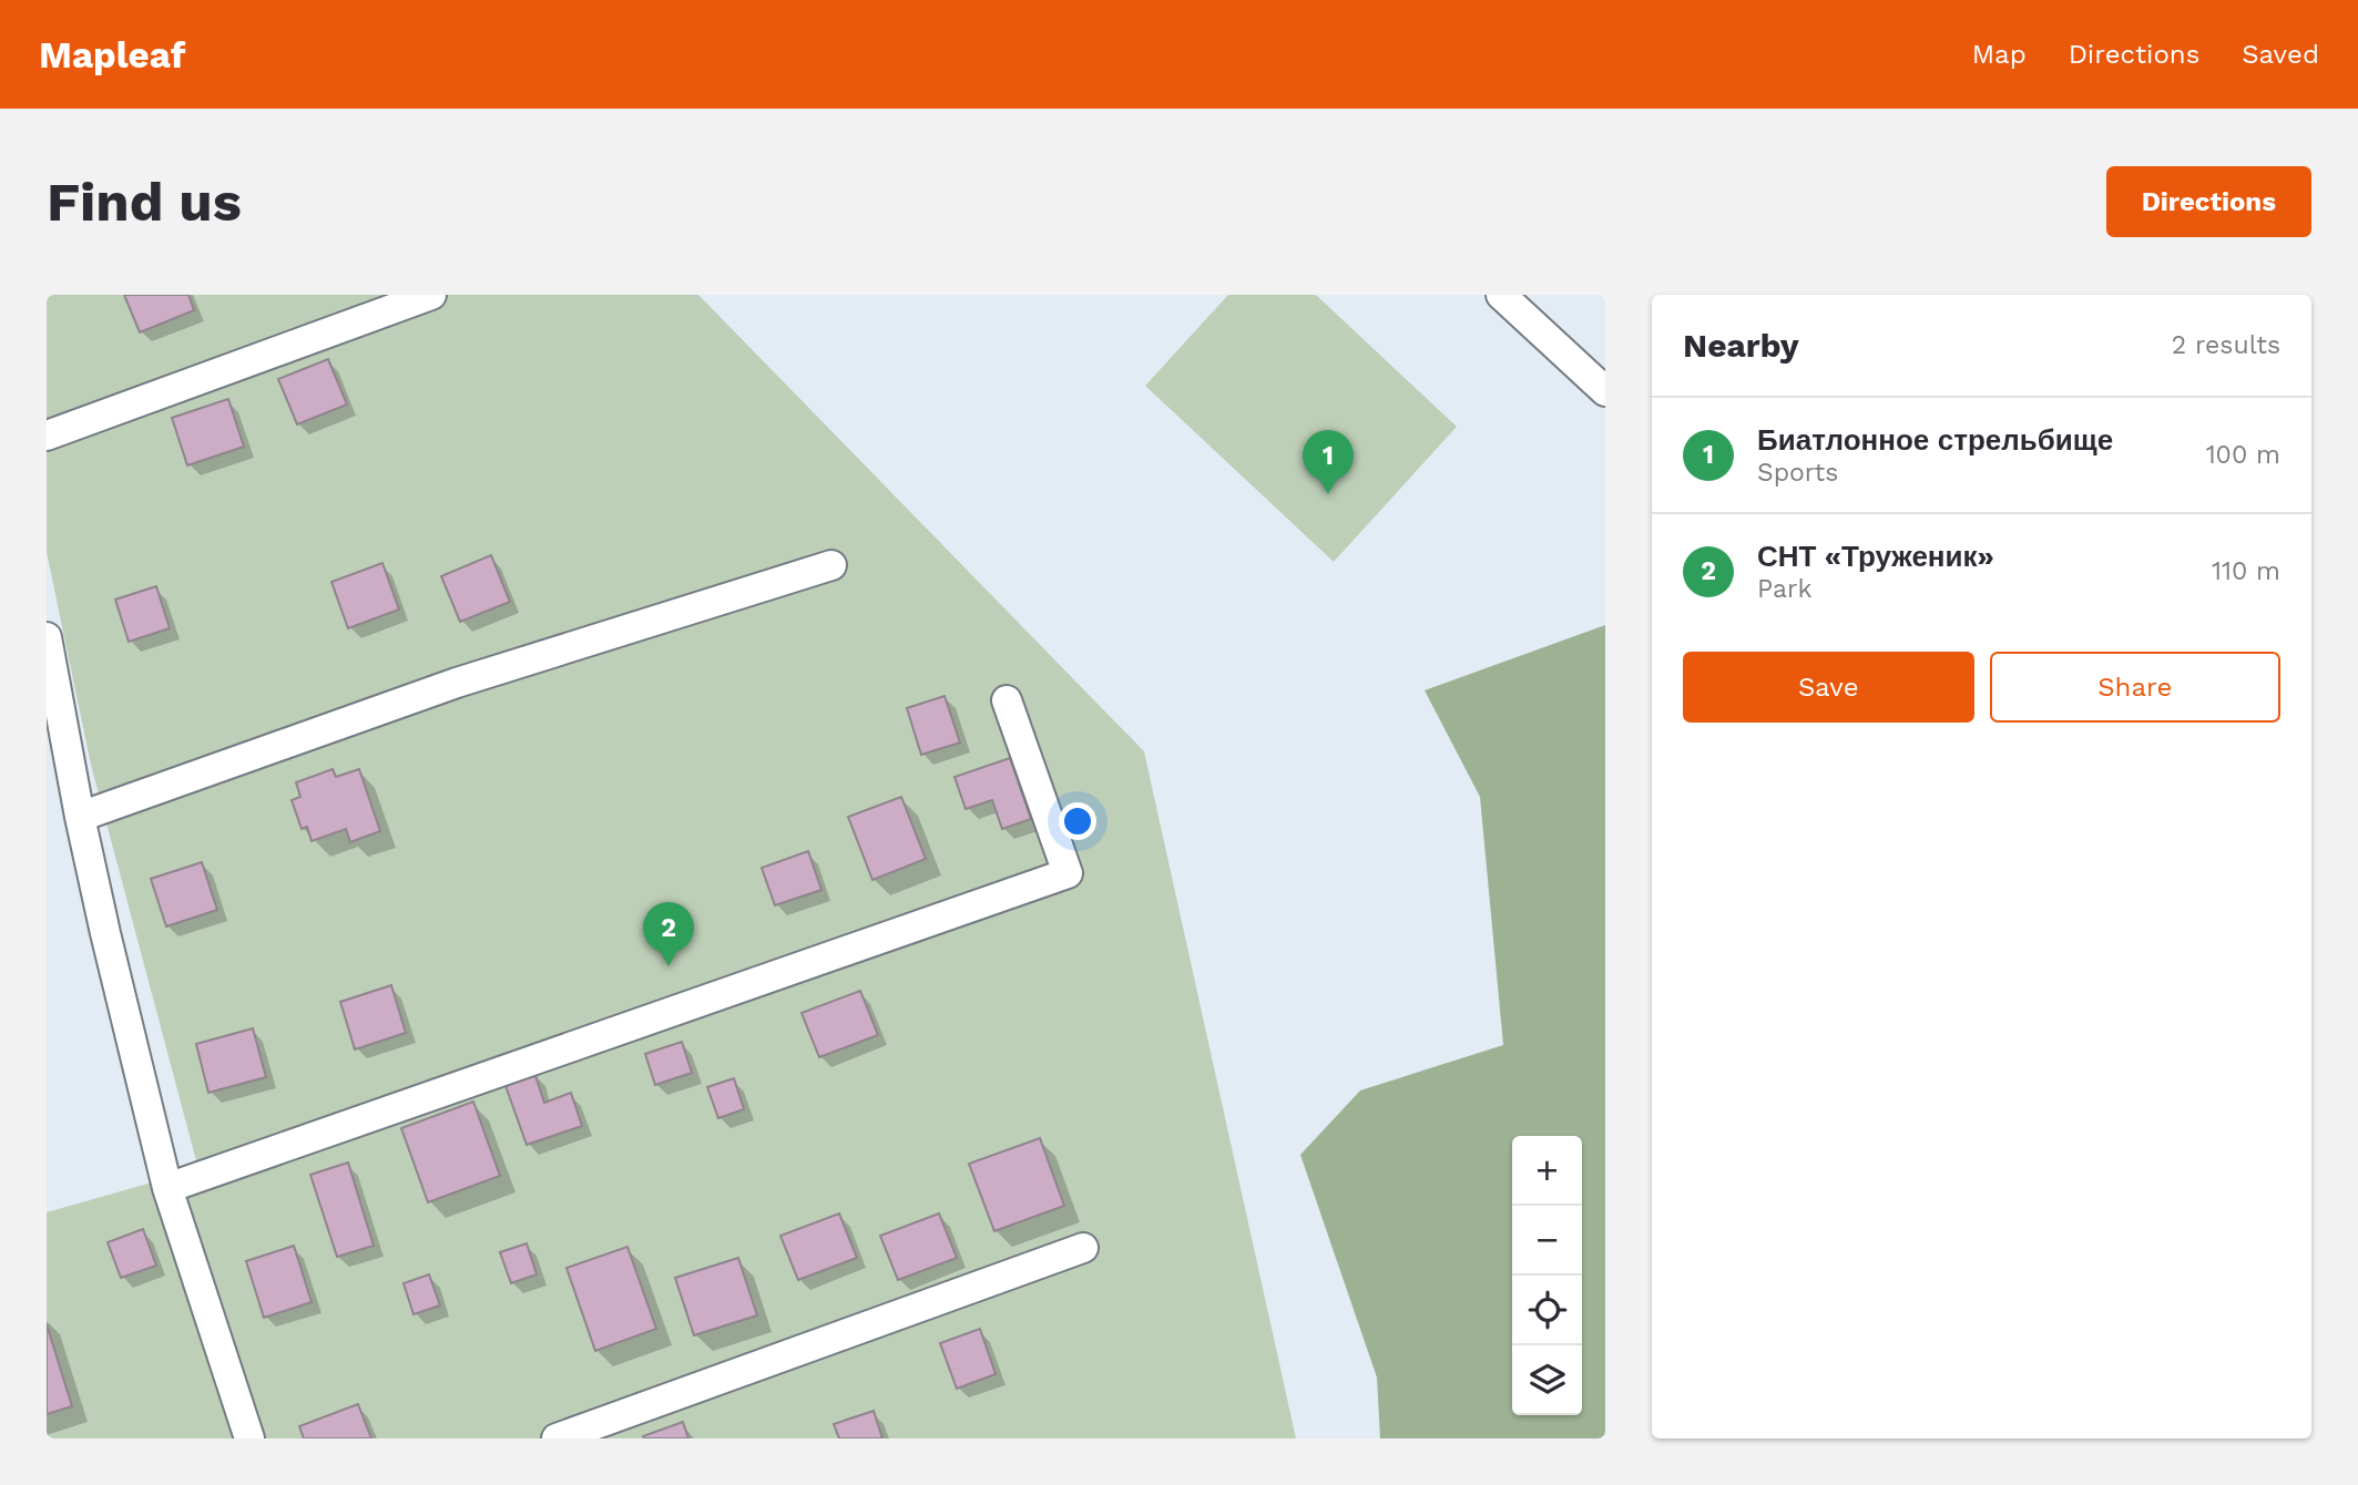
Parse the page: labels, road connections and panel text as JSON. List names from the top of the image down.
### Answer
{
  "page": {
    "header": "Mapleaf",
    "nav": ["Map", "Directions", "Saved"],
    "buttons": [
      "Directions",
      ["Save", "Share"]
    ],
    "title": "Find us",
    "heading": ["Nearby", "2 results"],
    "list": [
      {
        "mark": "1",
        "name": "Биатлонное стрельбище",
        "note": "Sports",
        "value": "100 m"
      },
      {
        "mark": "2",
        "name": "СНТ «Труженик»",
        "note": "Park",
        "value": "110 m"
      }
    ],
    "pins": ["1", "2"],
    "map_buttons": ["+", "−"]
  }
}
